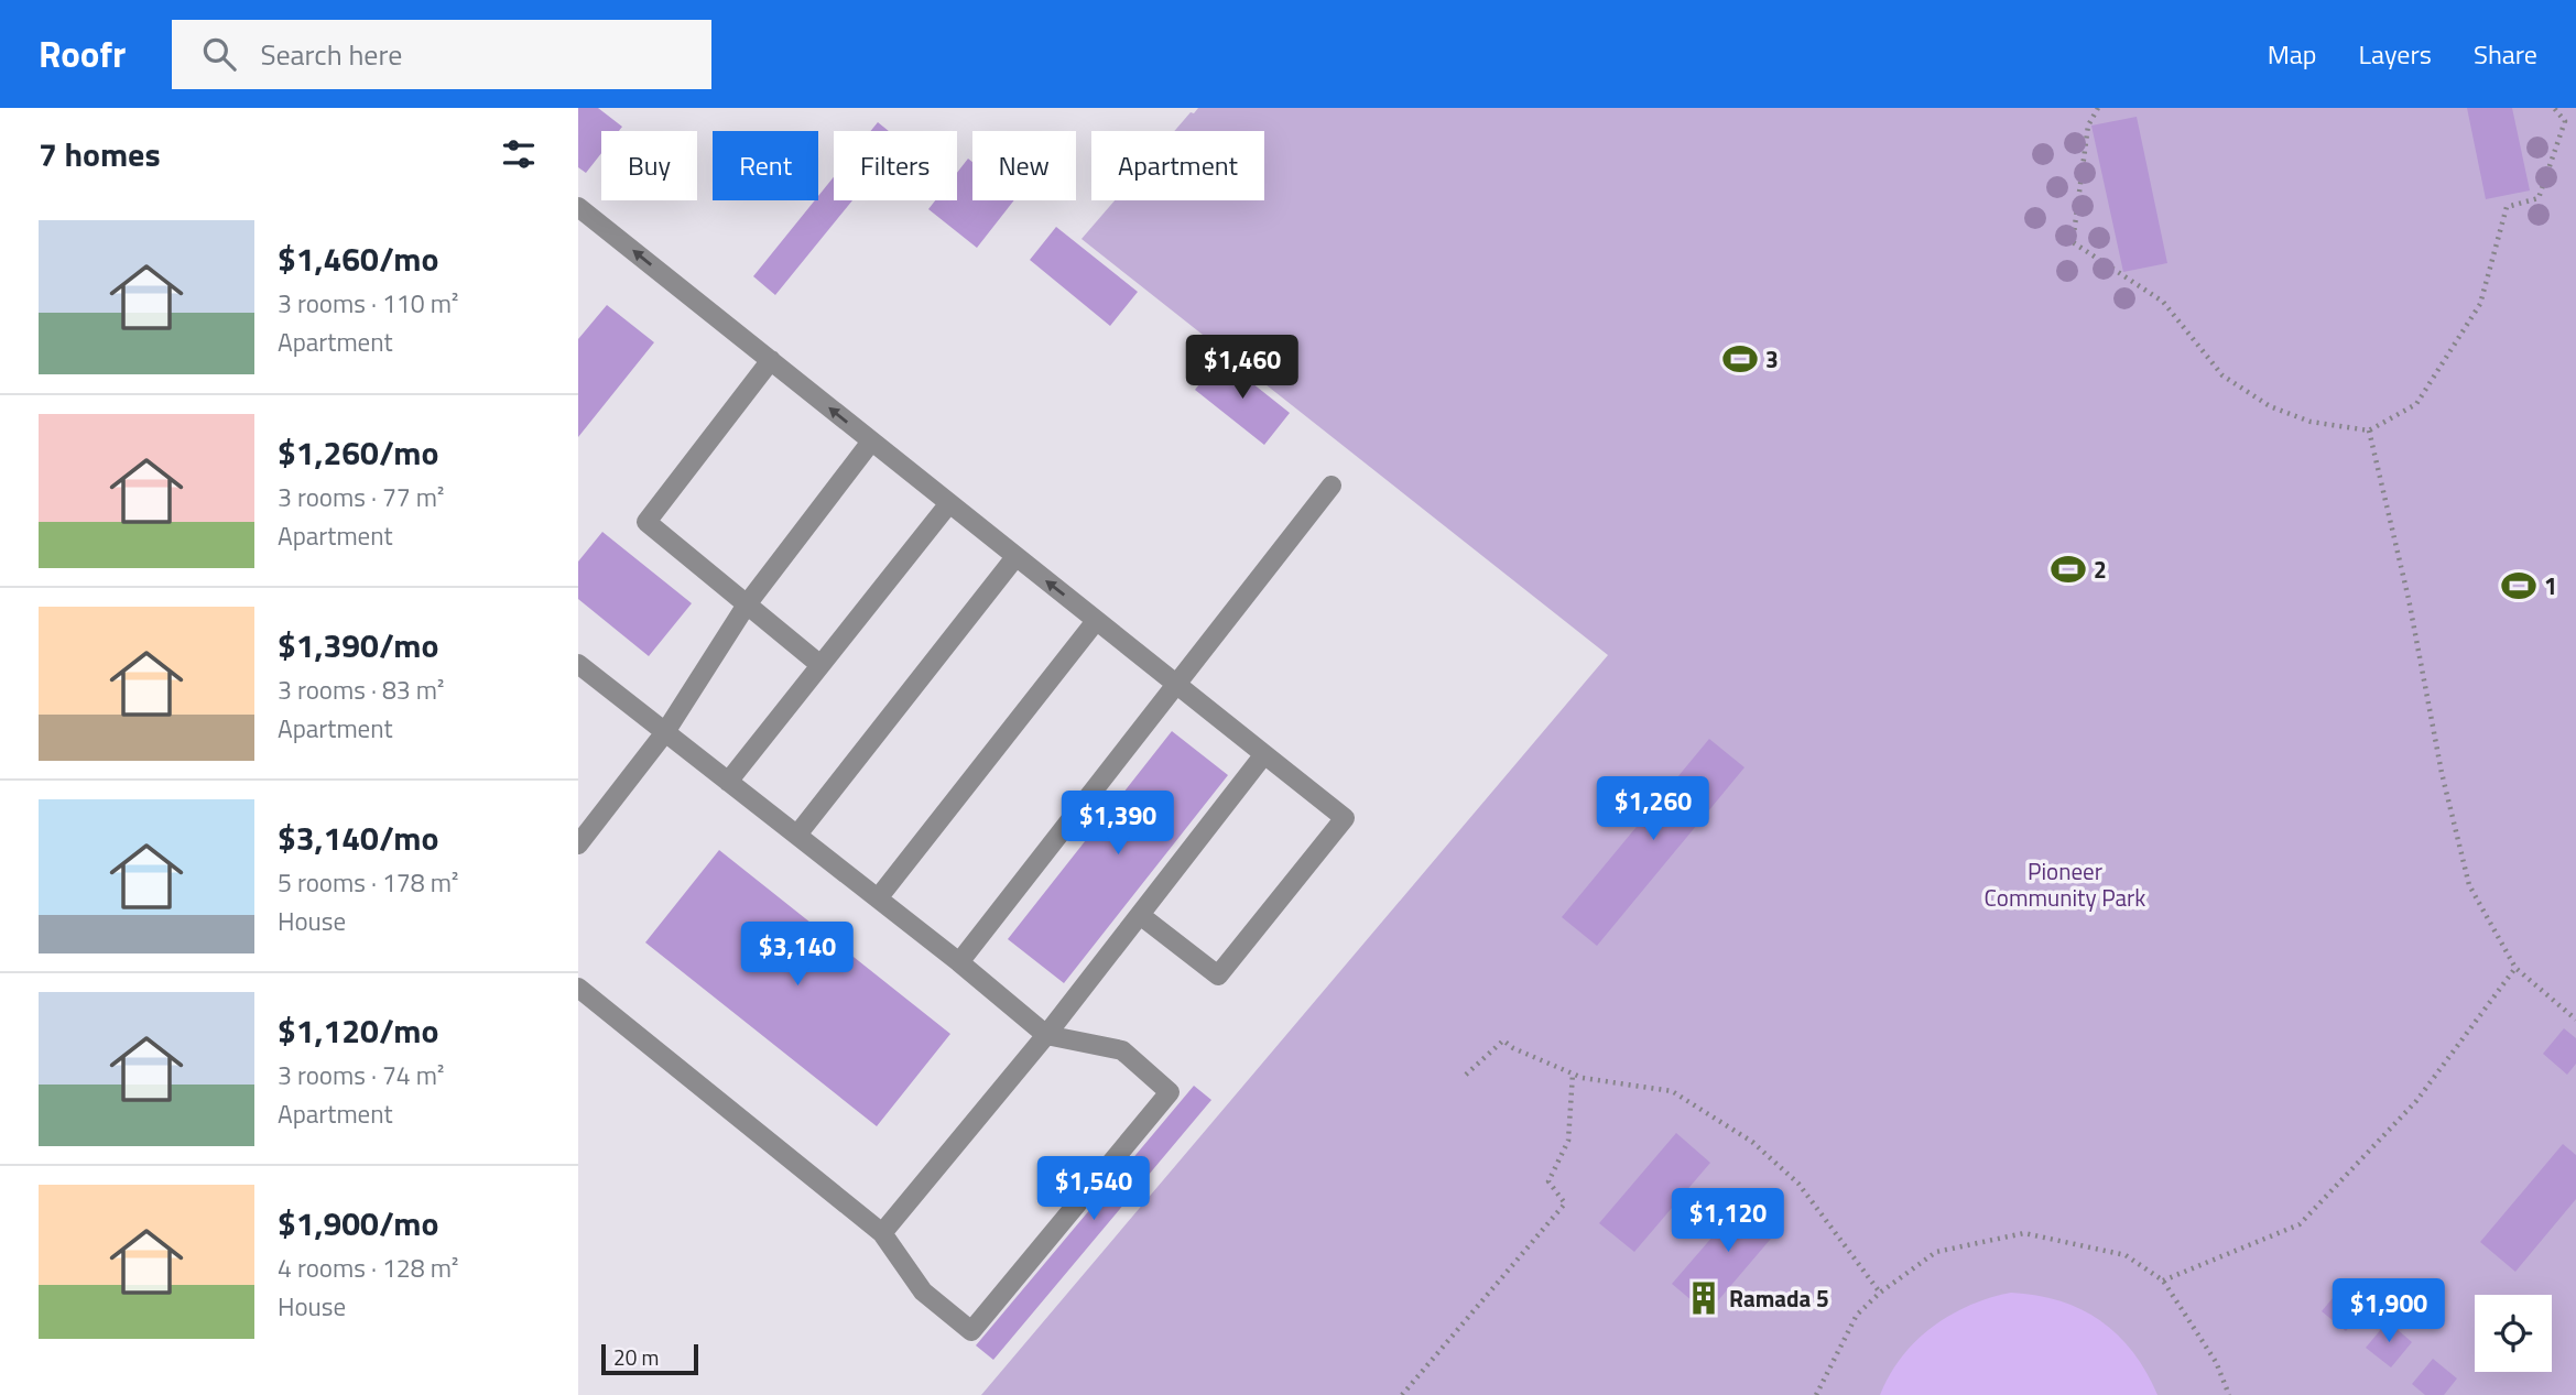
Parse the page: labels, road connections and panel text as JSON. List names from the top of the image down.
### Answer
{
  "parks": ["Pioneer Community Park"],
  "places": {
    "sports": ["3", "2", "1"],
    "building": ["Ramada 5"]
  },
  "scale_bar": "20 m",
  "page": {
    "header": "Roofr",
    "search": "Search here",
    "nav": ["Map", "Layers", "Share"],
    "heading": "7 homes",
    "chip": [
      "Buy",
      "Rent",
      "Filters",
      "New",
      "Apartment"
    ],
    "list": [
      {
        "name": "$1,460/mo",
        "note": "3 rooms · 110 m² · Apartment"
      },
      {
        "name": "$1,260/mo",
        "note": "3 rooms · 77 m² · Apartment"
      },
      {
        "name": "$1,390/mo",
        "note": "3 rooms · 83 m² · Apartment"
      },
      {
        "name": "$3,140/mo",
        "note": "5 rooms · 178 m² · House"
      },
      {
        "name": "$1,120/mo",
        "note": "3 rooms · 74 m² · Apartment"
      },
      {
        "name": "$1,900/mo",
        "note": "4 rooms · 128 m² · House"
      }
    ],
    "price": [
      "$1,460",
      "$1,260",
      "$1,390",
      "$3,140",
      "$1,540",
      "$1,120",
      "$1,900"
    ],
    "scale": "20 m"
  }
}
